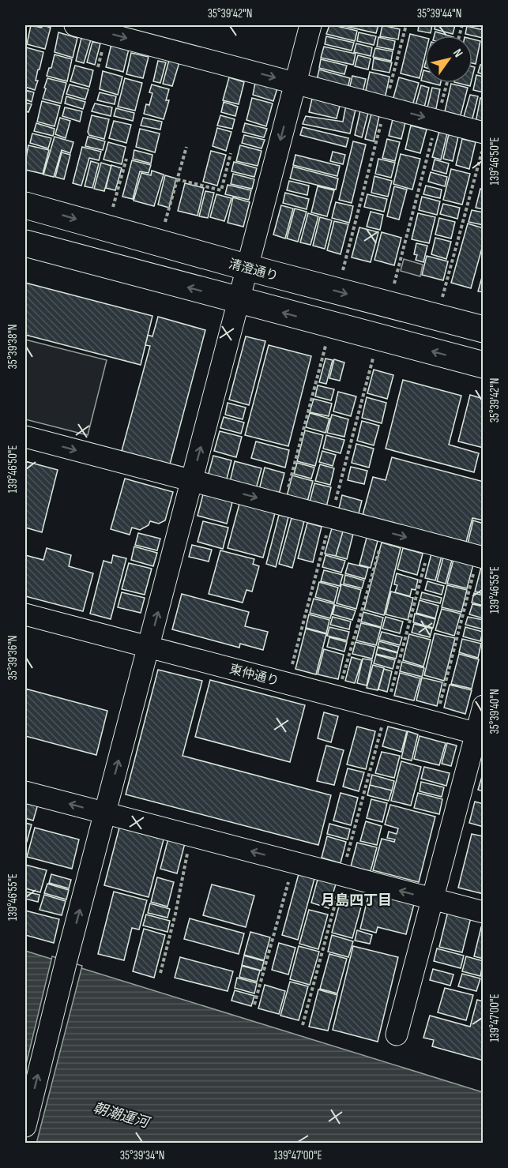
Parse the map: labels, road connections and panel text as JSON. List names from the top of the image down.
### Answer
{
  "streets": {
    "main road": ["清澄通り"],
    "street": ["東仲通り"]
  },
  "districts": ["月島四丁目"],
  "water": ["朝潮運河"],
  "north": "top right",
  "coordinates": [
    "35°39'42\"N",
    "35°39'44\"N",
    "139°46'50\"E",
    "35°39'38\"N",
    "139°46'55\"E",
    "35°39'36\"N",
    "35°39'40\"N",
    "139°47'00\"E",
    "35°39'34\"N"
  ]
}
